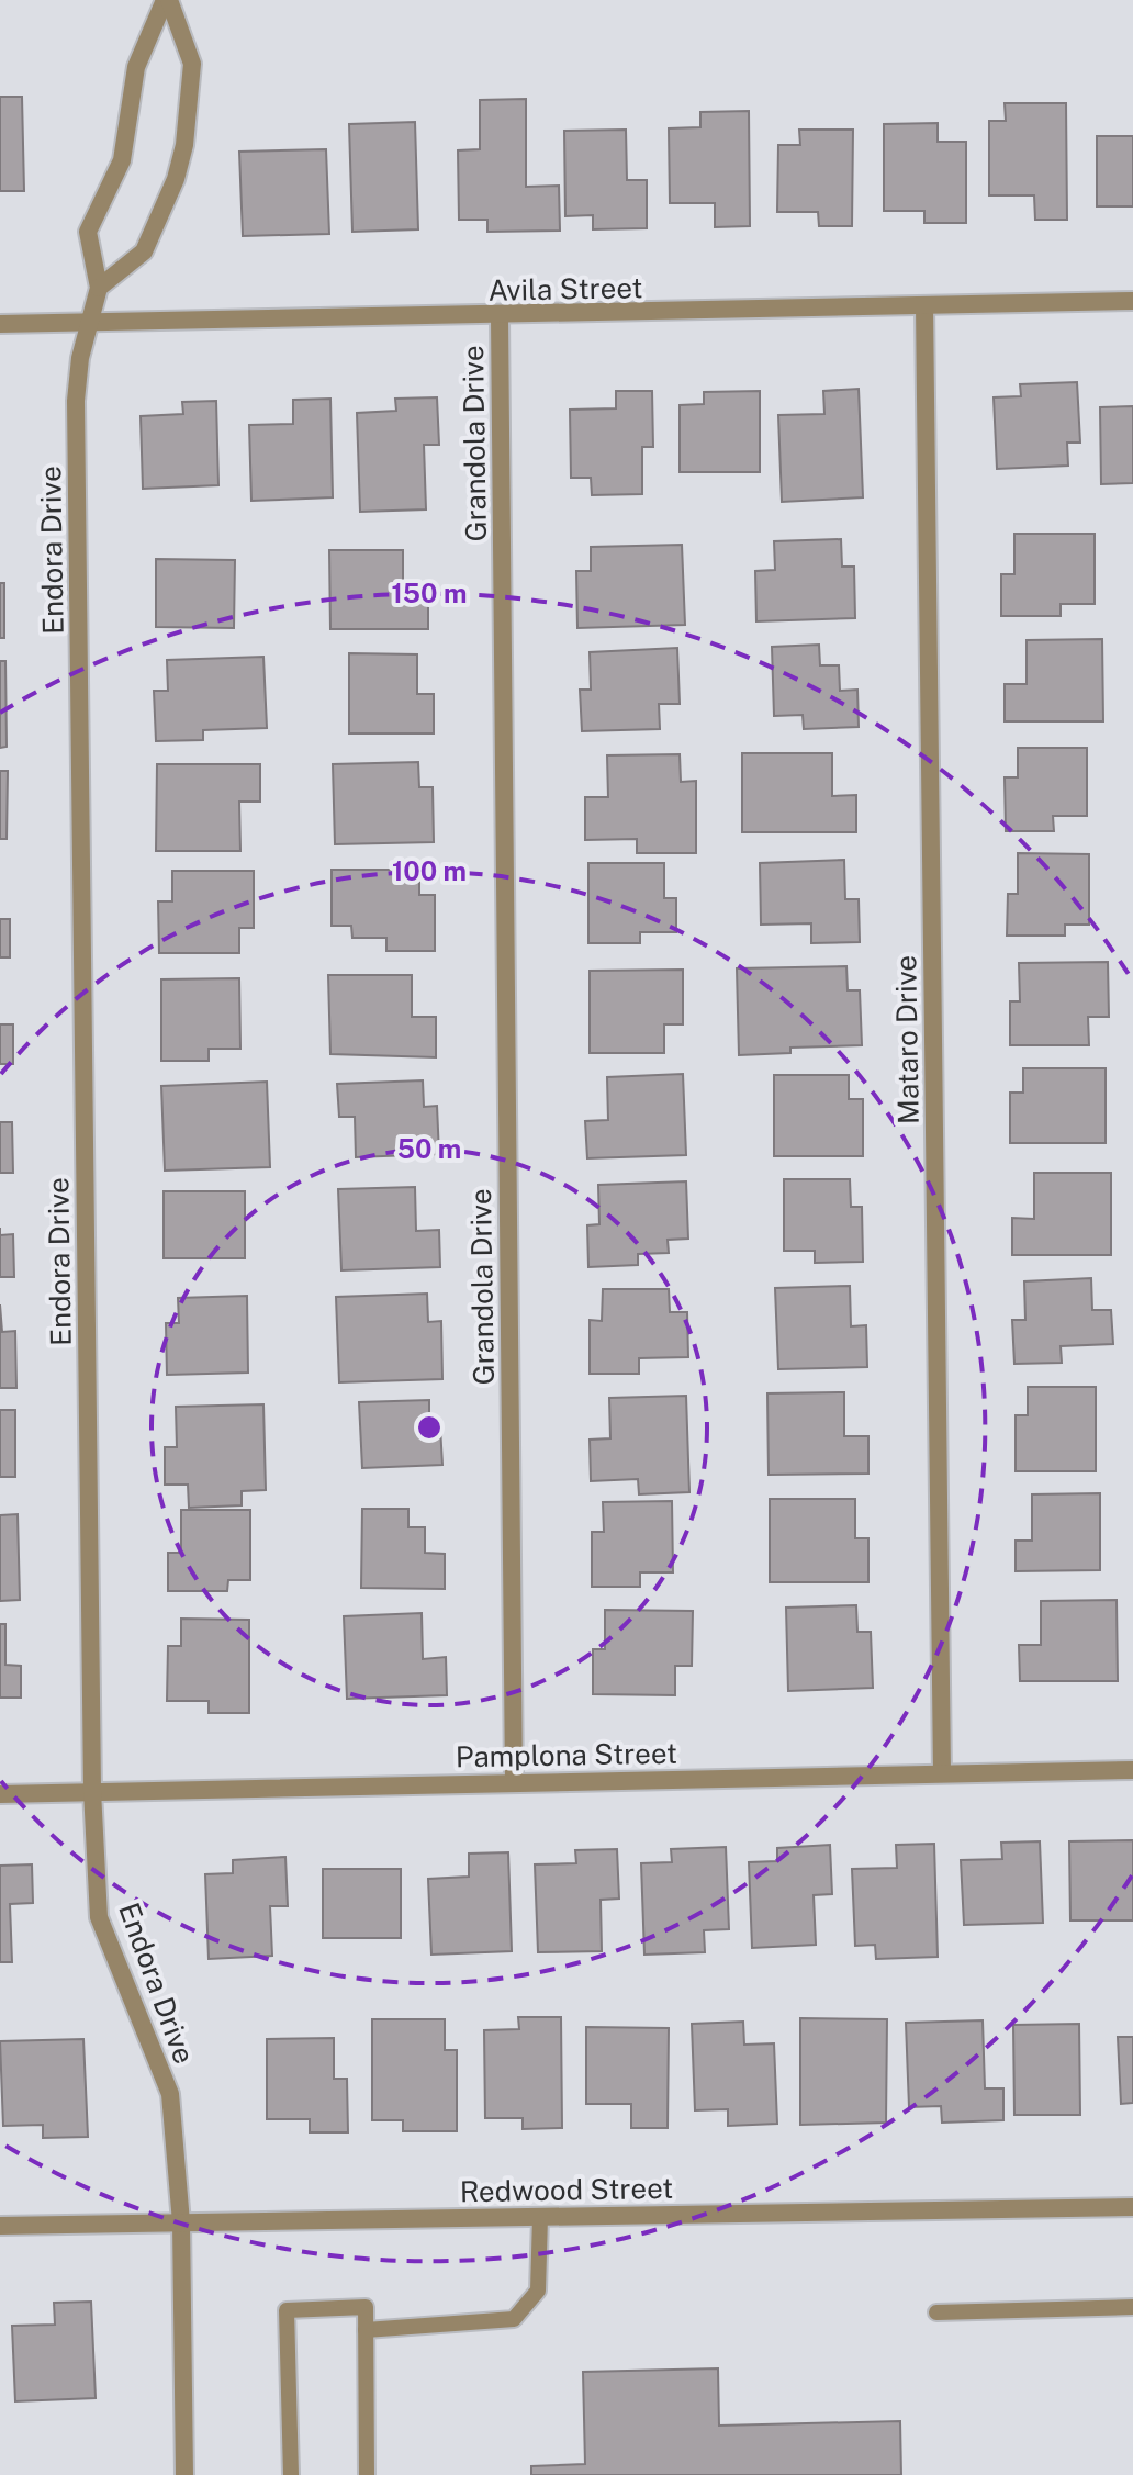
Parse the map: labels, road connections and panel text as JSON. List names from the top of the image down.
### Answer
{
  "streets": {
    "street": [
      "Avila Street",
      "Grandola Drive",
      "Endora Drive",
      "Mataro Drive",
      "Pamplona Street",
      "Redwood Street"
    ]
  },
  "crossings": [
    ["Avila Street", "Grandola Drive"],
    ["Avila Street", "Endora Drive"],
    ["Avila Street", "Mataro Drive"],
    ["Grandola Drive", "Pamplona Street"],
    ["Endora Drive", "Pamplona Street"],
    ["Endora Drive", "Redwood Street"],
    ["Mataro Drive", "Pamplona Street"]
  ],
  "rings": ["150 m", "100 m", "50 m"]
}
